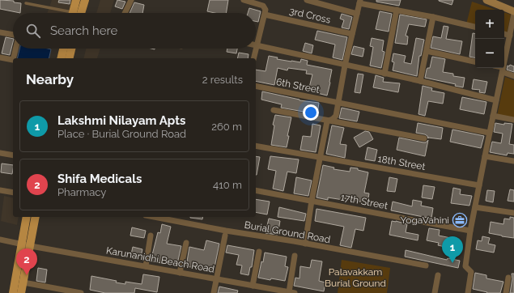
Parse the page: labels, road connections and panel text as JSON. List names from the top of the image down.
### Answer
{
  "streets": {
    "street": [
      "3rd Cross",
      "6th Street",
      "18th Street",
      "17th Street",
      "Burial Ground Road",
      "Karunanidhi Beach Road"
    ]
  },
  "parks": ["Palavakkam Burial Ground"],
  "places": {
    "office": ["YogaVahini"]
  },
  "page": {
    "map_buttons": ["+", "−"],
    "search": "Search here",
    "heading": ["Nearby", "2 results"],
    "list": [
      {
        "mark": "1",
        "name": "Lakshmi Nilayam Apts",
        "note": "Place · Burial Ground Road",
        "value": "260 m"
      },
      {
        "mark": "2",
        "name": "Shifa Medicals",
        "note": "Pharmacy",
        "value": "410 m"
      }
    ],
    "pins": ["1", "2"]
  }
}
